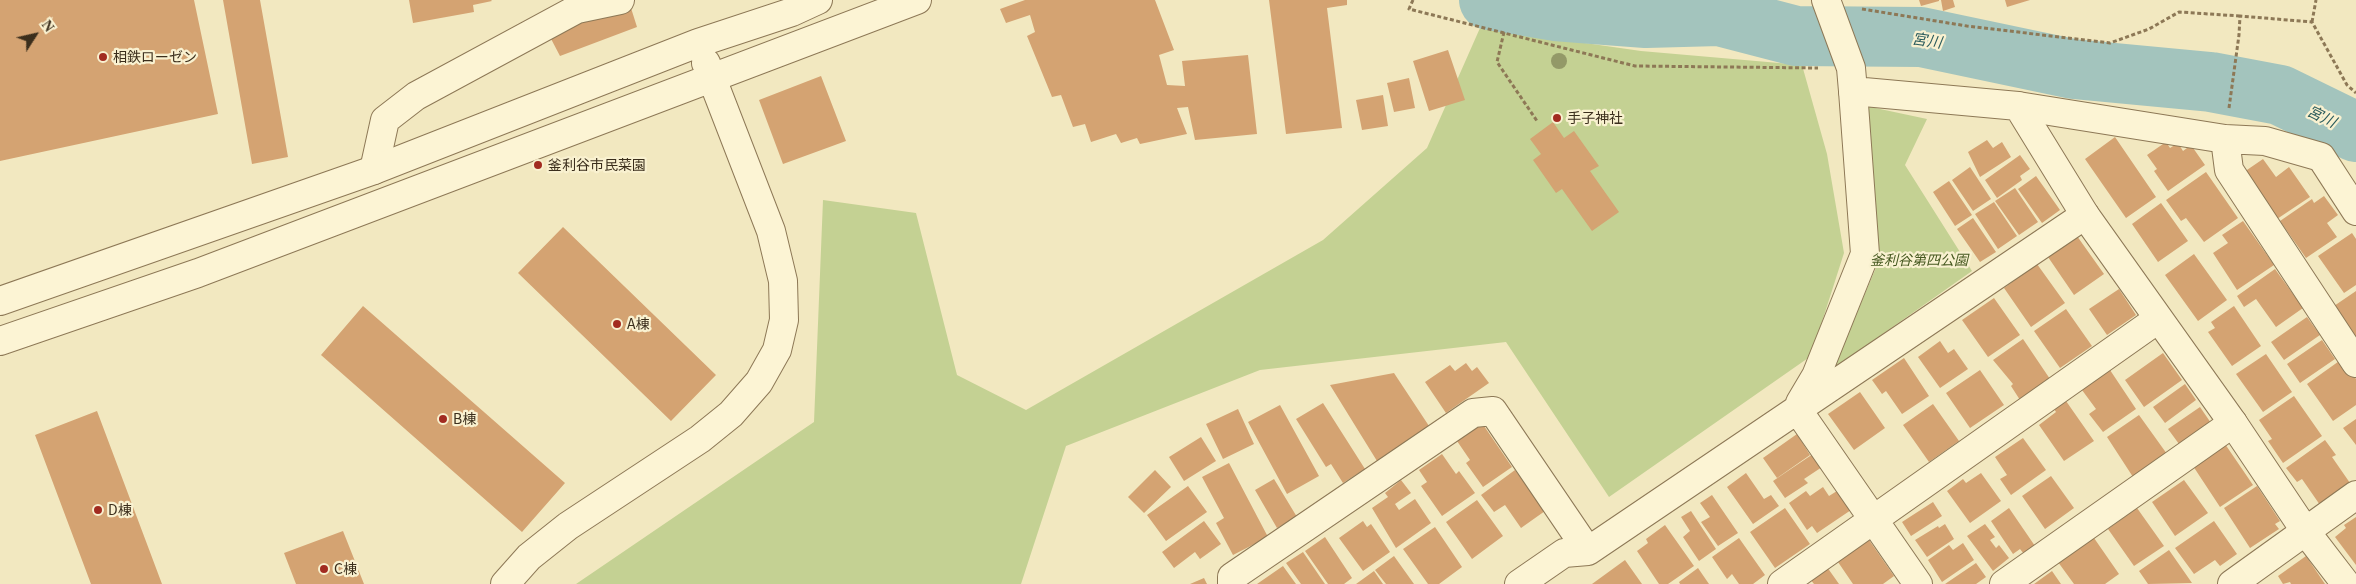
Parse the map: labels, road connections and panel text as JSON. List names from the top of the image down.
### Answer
{
  "water": ["宮川"],
  "parks": ["釜利谷第四公園"],
  "places": [
    "相鉄ローゼン",
    "手子神社",
    "釜利谷市民菜園",
    "A棟",
    "B棟",
    "D棟",
    "C棟"
  ],
  "north": "top right"
}
